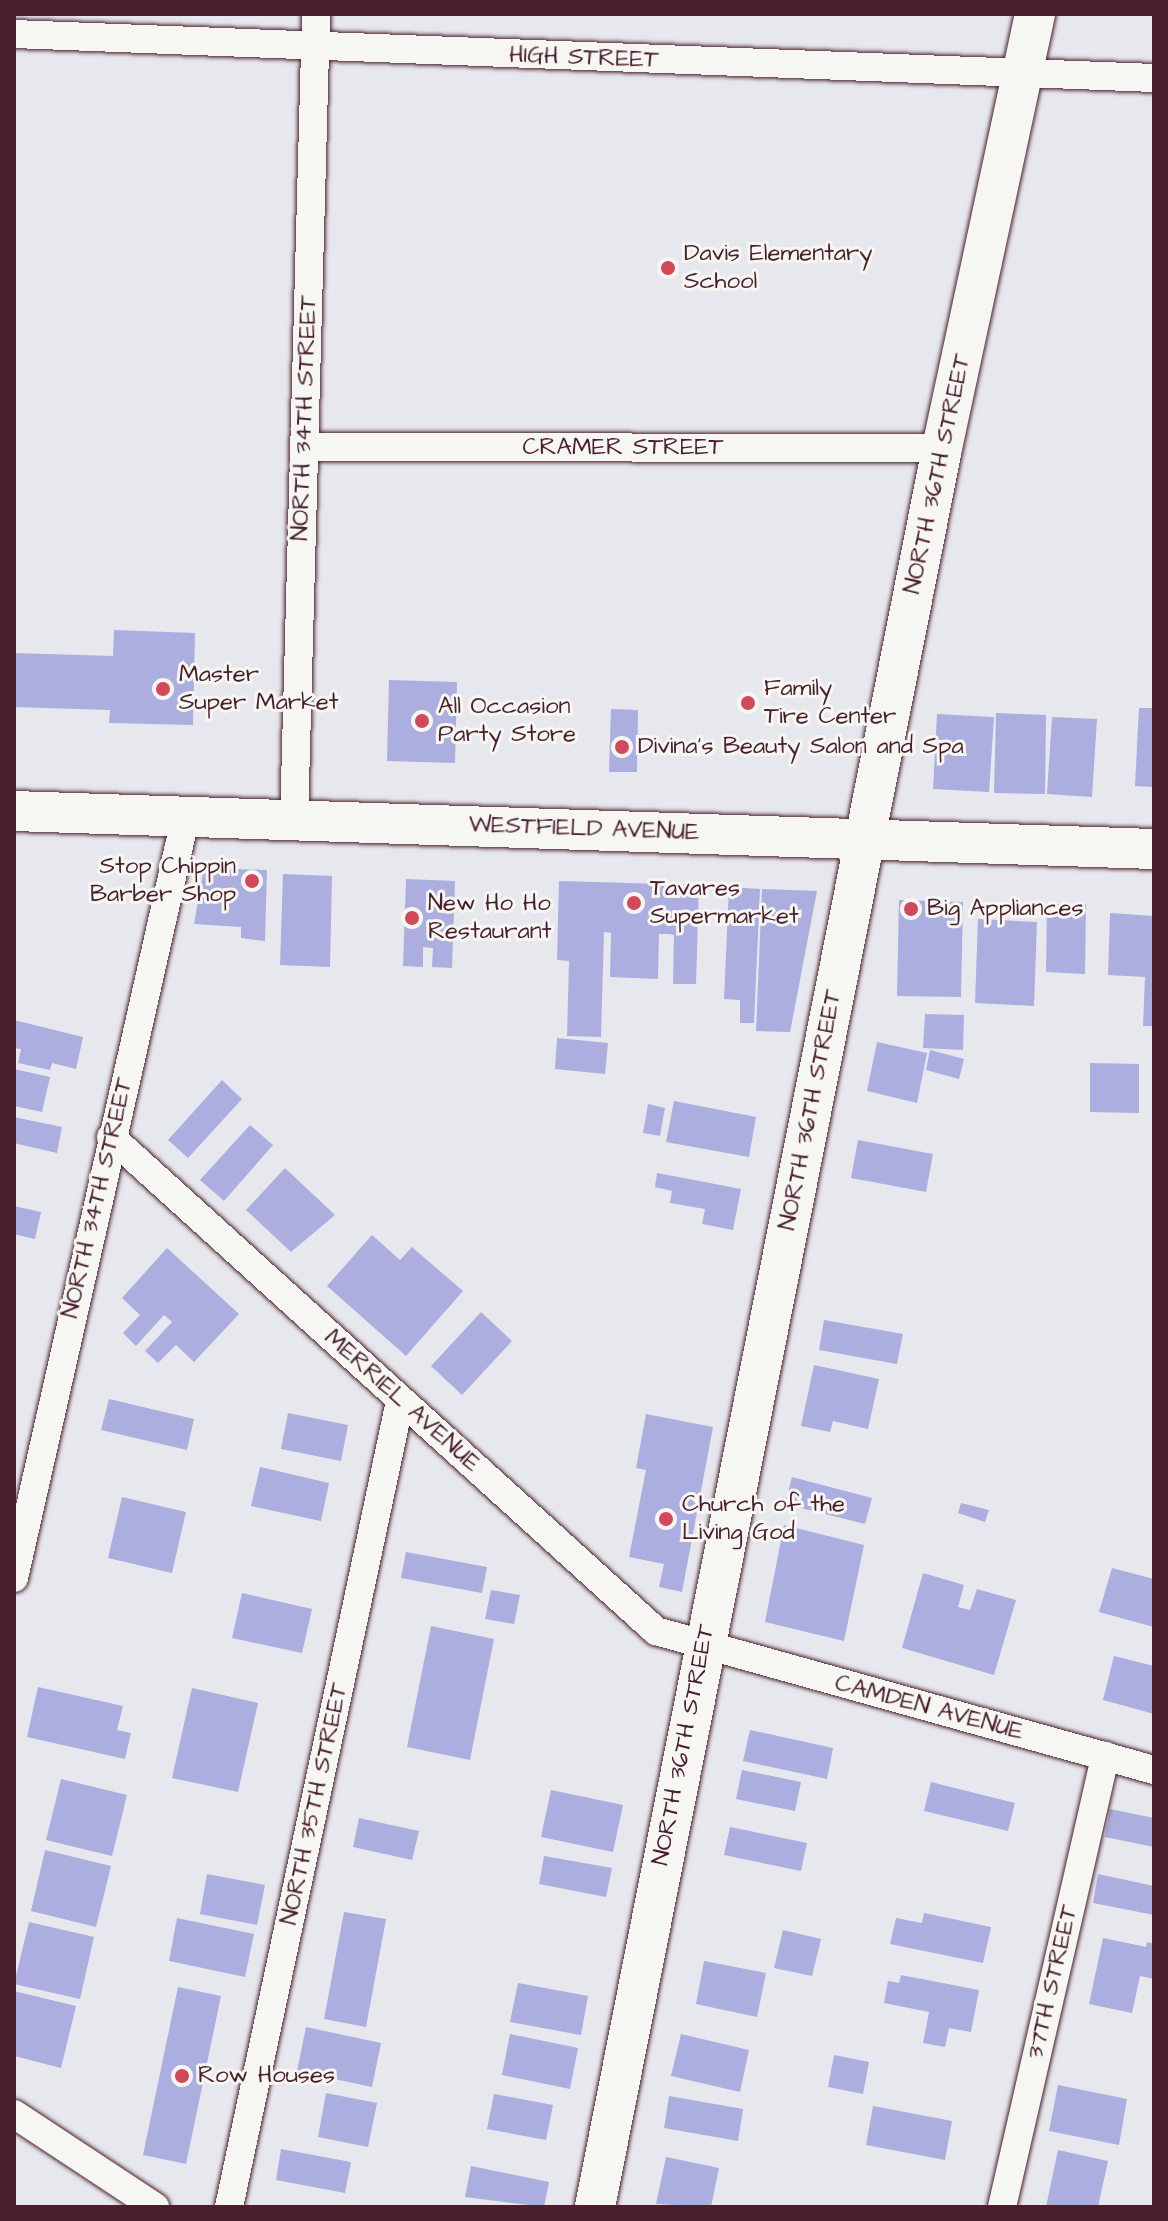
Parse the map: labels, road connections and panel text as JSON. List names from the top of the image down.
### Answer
{
  "streets": {
    "street": [
      "HIGH STREET",
      "NORTH 34TH STREET",
      "CRAMER STREET",
      "NORTH 36TH STREET",
      "WESTFIELD AVENUE",
      "MERRIEL AVENUE",
      "CAMDEN AVENUE",
      "NORTH 35TH STREET",
      "37TH STREET"
    ]
  },
  "crossings": [
    ["HIGH STREET", "NORTH 34TH STREET"],
    ["HIGH STREET", "NORTH 36TH STREET"],
    ["NORTH 34TH STREET", "CRAMER STREET"],
    ["NORTH 34TH STREET", "WESTFIELD AVENUE"],
    ["NORTH 34TH STREET", "MERRIEL AVENUE"],
    ["CRAMER STREET", "NORTH 36TH STREET"],
    ["NORTH 36TH STREET", "WESTFIELD AVENUE"],
    ["NORTH 36TH STREET", "MERRIEL AVENUE"],
    ["NORTH 36TH STREET", "CAMDEN AVENUE"],
    ["MERRIEL AVENUE", "CAMDEN AVENUE"],
    ["MERRIEL AVENUE", "NORTH 35TH STREET"],
    ["CAMDEN AVENUE", "37TH STREET"]
  ],
  "places": [
    "Davis Elementary School",
    "Master Super Market",
    "Family Tire Center",
    "All Occasion Party Store",
    "Divina's Beauty Salon and Spa",
    "Stop Chippin Barber Shop",
    "Tavares Supermarket",
    "Big Appliances",
    "New Ho Ho Restaurant",
    "Church of the Living God",
    "Row Houses"
  ]
}
